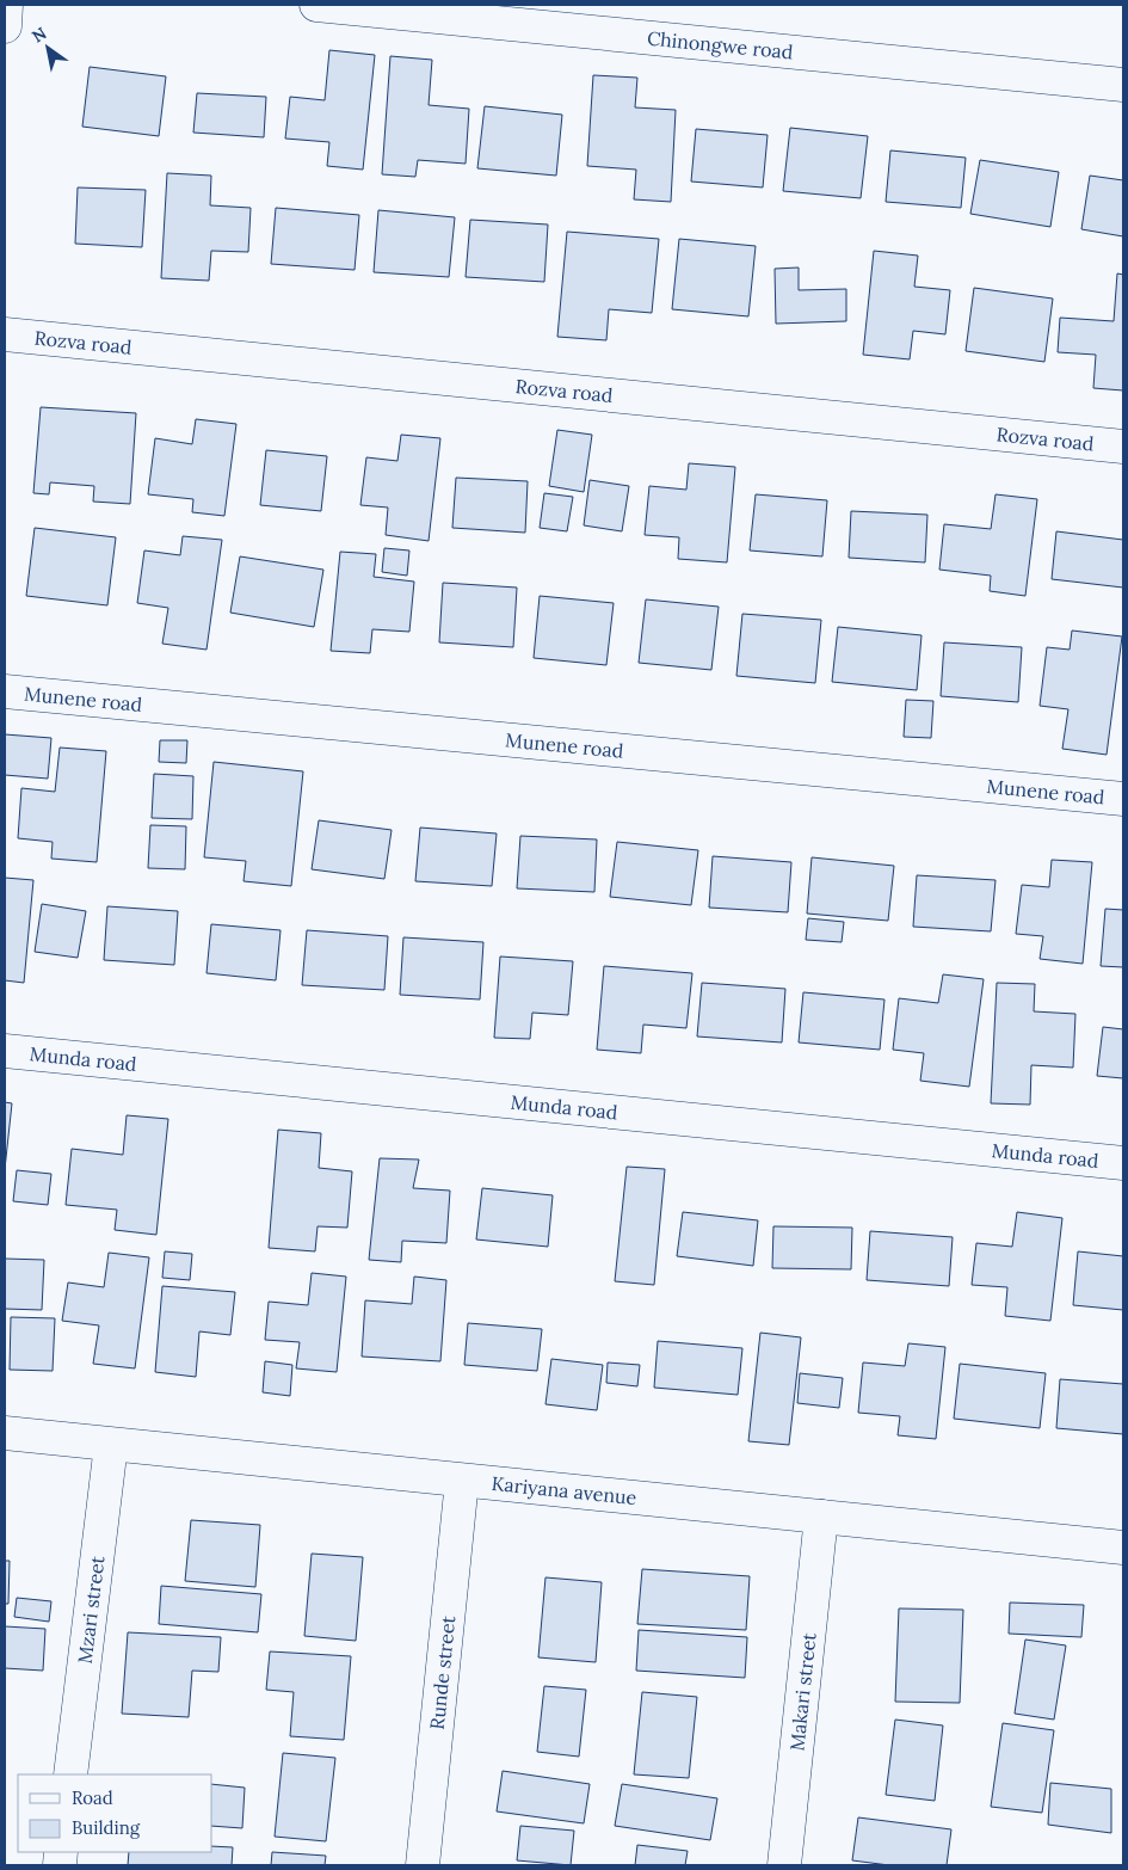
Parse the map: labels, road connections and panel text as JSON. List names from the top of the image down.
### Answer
{
  "streets": {
    "street": [
      "Chinongwe road",
      "Rozva road",
      "Munene road",
      "Munda road",
      "Kariyana avenue",
      "Mzari street",
      "Runde street",
      "Makari street"
    ]
  },
  "crossings": [
    ["Kariyana avenue", "Mzari street"],
    ["Kariyana avenue", "Runde street"],
    ["Kariyana avenue", "Makari street"]
  ],
  "legend": ["Road", "Building"],
  "north": "top left"
}
